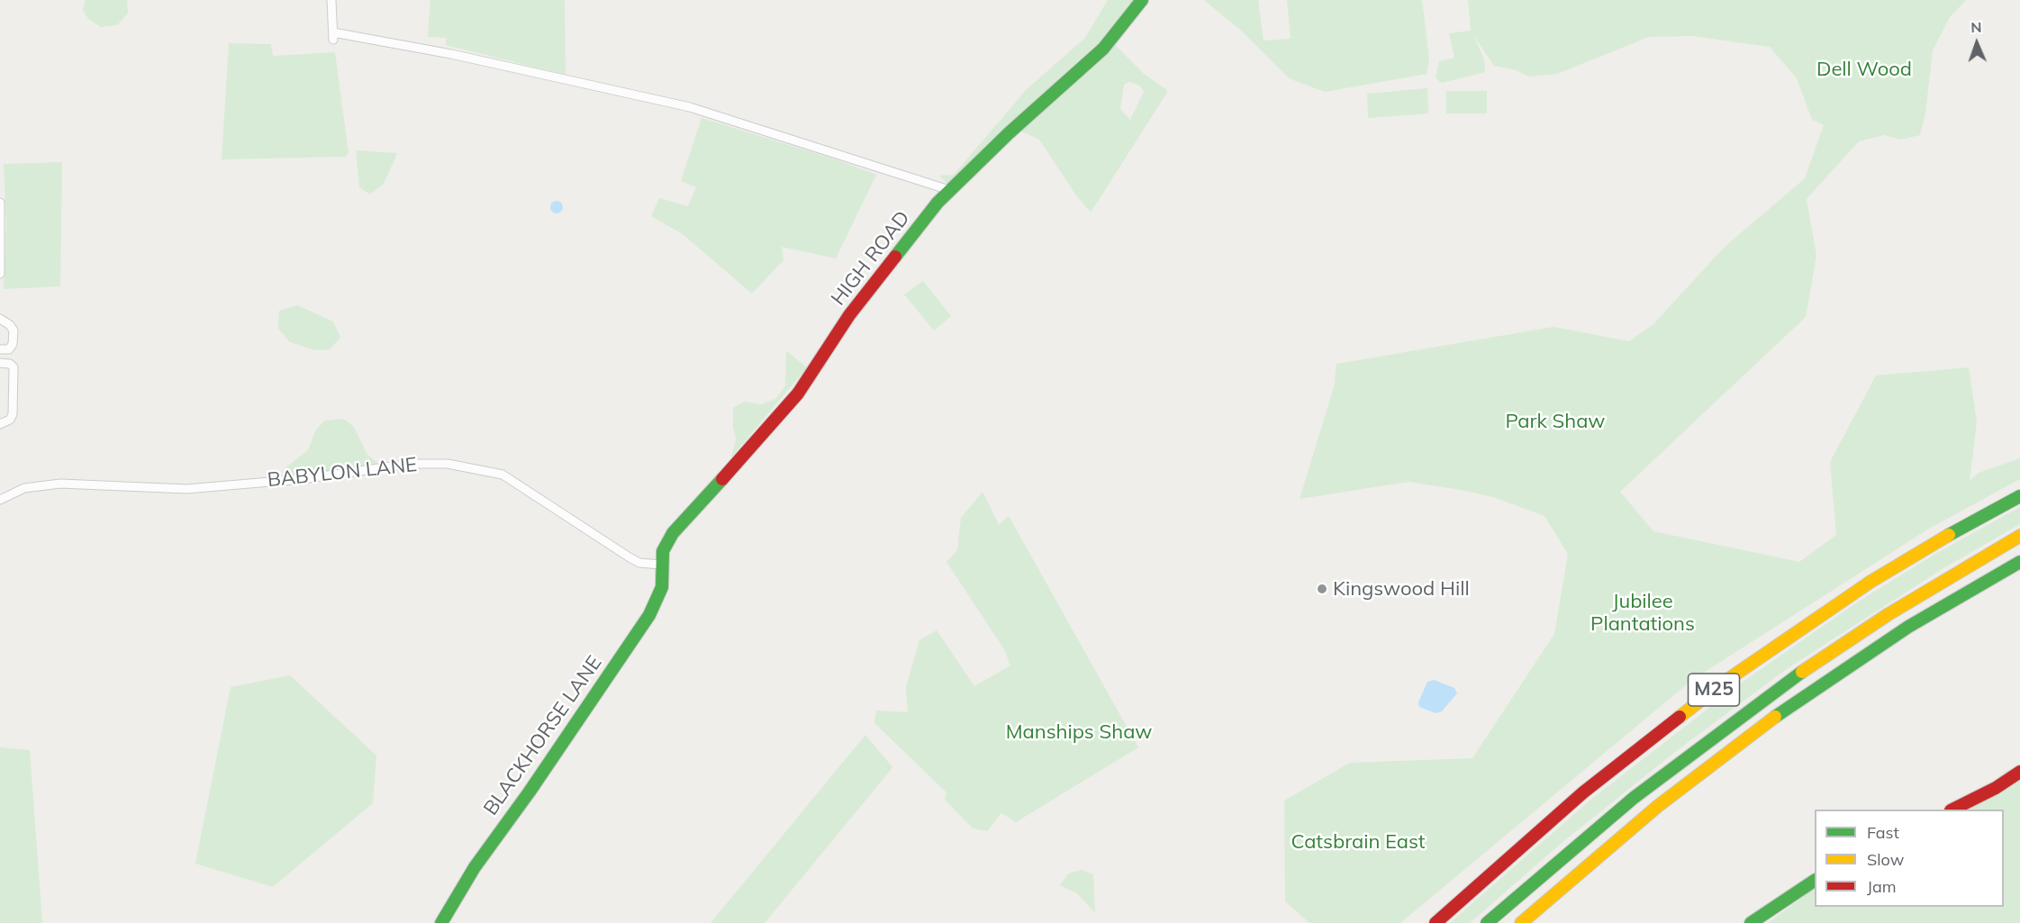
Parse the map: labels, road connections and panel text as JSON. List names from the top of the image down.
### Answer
{
  "streets": {
    "main road": ["HIGH ROAD", "M25", "BLACKHORSE LANE"],
    "street": ["BABYLON LANE"]
  },
  "crossings": [
    ["HIGH ROAD", "BABYLON LANE"],
    ["HIGH ROAD", "BLACKHORSE LANE"],
    ["BABYLON LANE", "BLACKHORSE LANE"]
  ],
  "parks": [
    "Dell Wood",
    "Park Shaw",
    "Jubilee Plantations",
    "Manships Shaw",
    "Catsbrain East"
  ],
  "places": ["Kingswood Hill"],
  "legend": ["Fast", "Slow", "Jam"],
  "north": "top"
}
